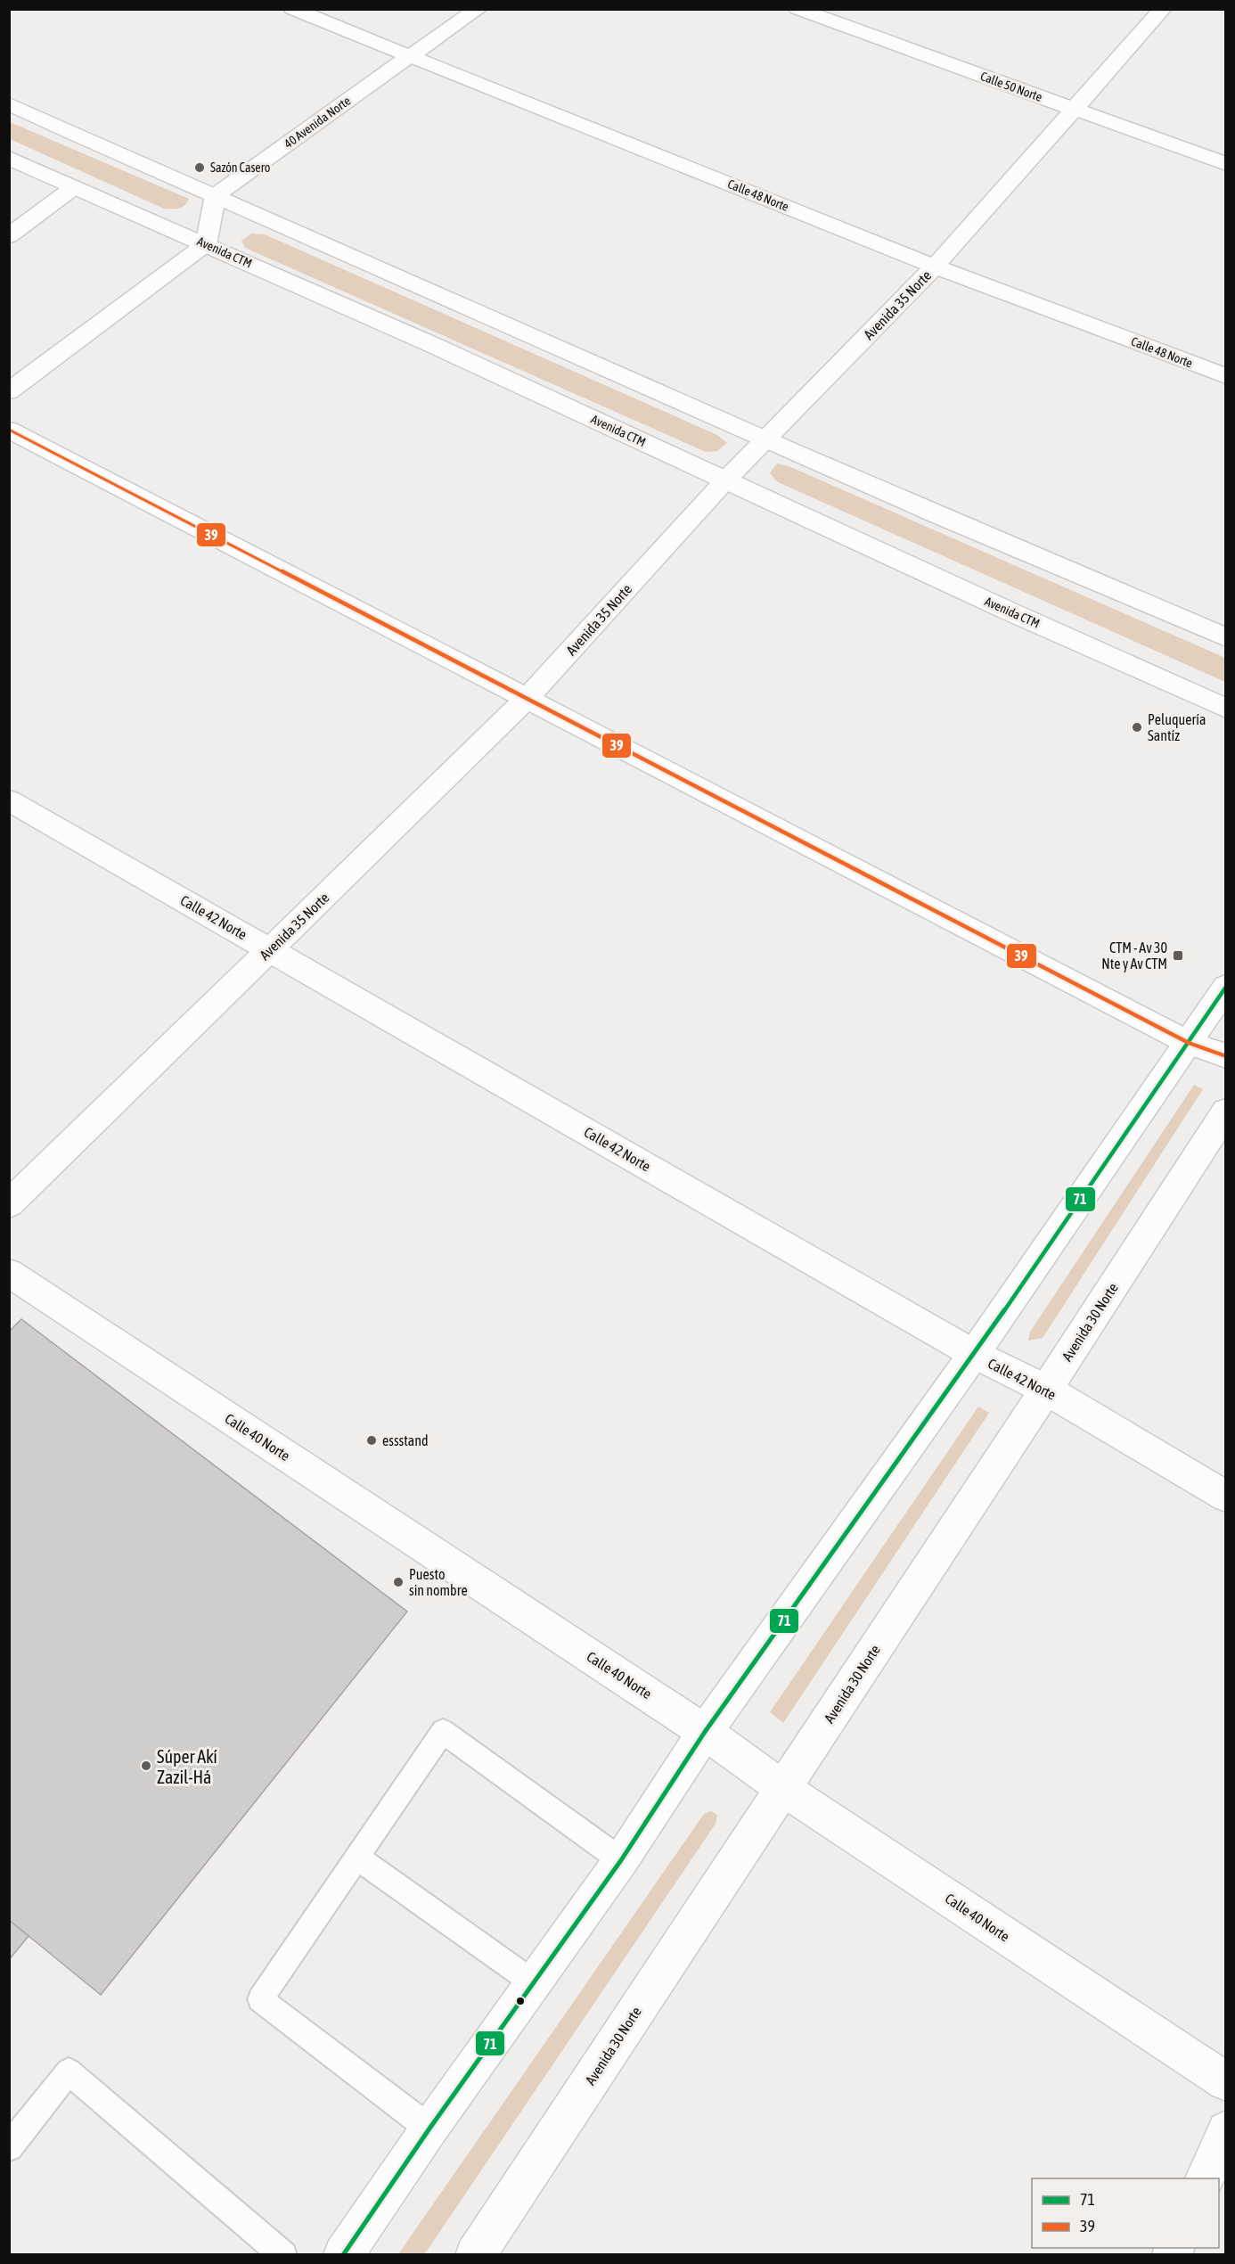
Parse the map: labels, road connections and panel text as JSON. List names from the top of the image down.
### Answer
{
  "streets": {
    "street": [
      "Calle 50 Norte",
      "40 Avenida Norte",
      "Calle 48 Norte",
      "Avenida CTM",
      "Avenida 35 Norte",
      "Calle 42 Norte",
      "Avenida 30 Norte",
      "Calle 40 Norte"
    ]
  },
  "crossings": [
    ["Calle 50 Norte", "Avenida 35 Norte"],
    ["40 Avenida Norte", "Calle 48 Norte"],
    ["Calle 48 Norte", "Avenida 35 Norte"],
    ["Avenida CTM", "Avenida 35 Norte"],
    ["Avenida 35 Norte", "Calle 42 Norte"],
    ["Calle 42 Norte", "Avenida 30 Norte"],
    ["Avenida 30 Norte", "Calle 40 Norte"]
  ],
  "places": {
    "other": [
      "Sazón Casero",
      "Peluquería Santíz",
      "essstand",
      "Puesto sin nombre",
      "Súper Akí Zazil-Há"
    ],
    "transit": ["CTM - Av 30 Nte y Av CTM"]
  },
  "lines": ["transit line 39", "transit line 71"],
  "legend": ["71", "39"]
}
